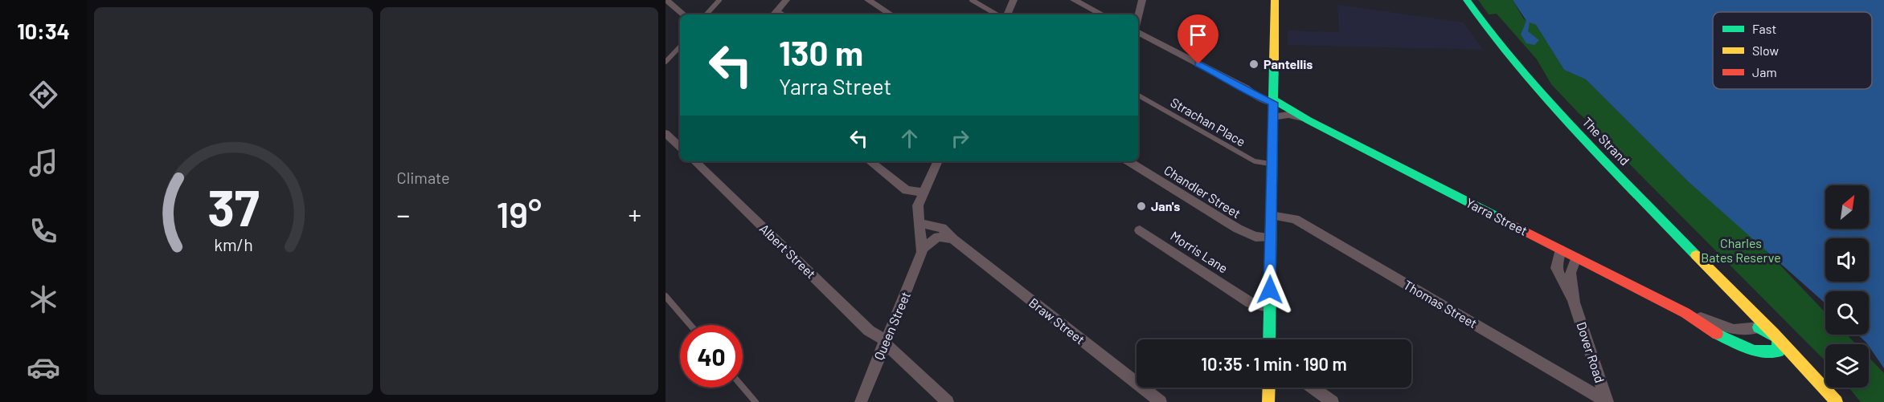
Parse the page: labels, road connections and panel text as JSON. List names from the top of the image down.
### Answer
{
  "streets": {
    "street": [
      "The Strand",
      "Chandler Street",
      "Yarra Street",
      "Albert Street",
      "Morris Lane",
      "Thomas Street",
      "Braw Street",
      "Queen Street",
      "Dover Road"
    ],
    "lane": ["Strachan Place"]
  },
  "crossings": [
    ["The Strand", "Yarra Street"],
    ["Yarra Street", "Dover Road"],
    ["Albert Street", "Queen Street"],
    ["Thomas Street", "Dover Road"]
  ],
  "parks": ["Charles Bates Reserve"],
  "places": ["Pantellis", "Jan's"],
  "legend": ["Fast", "Slow", "Jam"],
  "north": "top right",
  "page": {
    "tabs": "10:34",
    "tile": "Climate",
    "turn": ["130 m", "Yarra Street"],
    "heat": ["−", "19°", "+"],
    "limit": "40",
    "trip": "10:35 · 1 min · 190 m",
    "gauge": ["37", "km/h"]
  }
}
